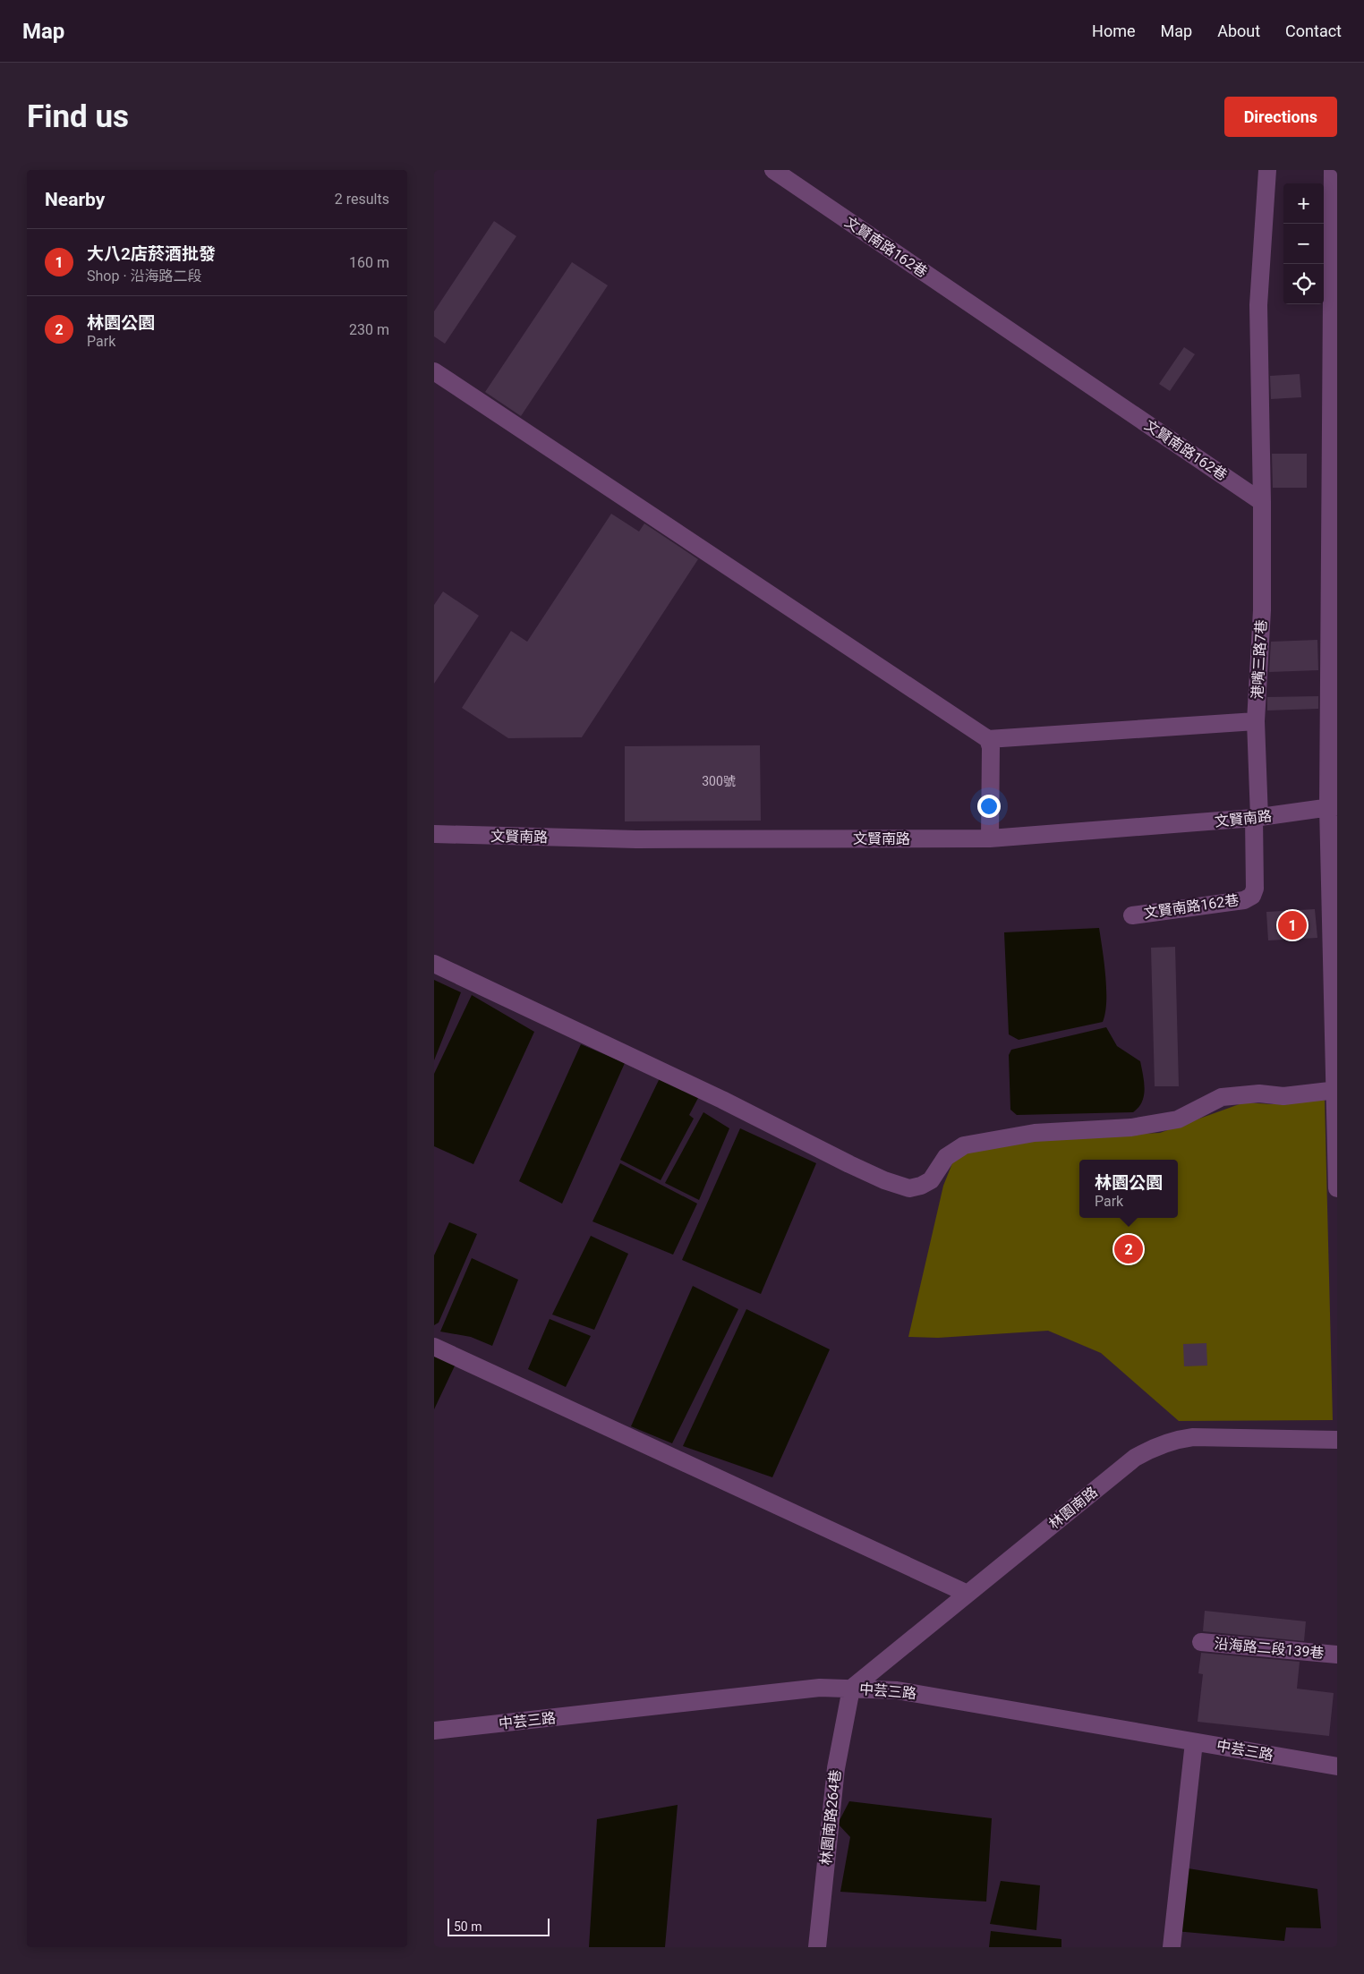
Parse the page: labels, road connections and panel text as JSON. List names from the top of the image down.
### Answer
{
  "streets": {
    "street": [
      "文賢南路162巷",
      "港嘴三路7巷",
      "文賢南路",
      "林園南路",
      "沿海路二段139巷",
      "中芸三路",
      "林園南路264巷"
    ]
  },
  "crossings": [
    ["文賢南路162巷", "港嘴三路7巷"],
    ["文賢南路162巷", "文賢南路"],
    ["港嘴三路7巷", "文賢南路"],
    ["林園南路", "中芸三路"],
    ["林園南路", "林園南路264巷"],
    ["中芸三路", "林園南路264巷"]
  ],
  "house_numbers": ["300號"],
  "scale_bar": "50 m",
  "page": {
    "header": "Map",
    "nav": [
      "Home",
      "Map",
      "About",
      "Contact"
    ],
    "buttons": "Directions",
    "title": "Find us",
    "heading": ["Nearby", "2 results"],
    "map_buttons": ["+", "−"],
    "list": [
      {
        "mark": "1",
        "name": "大八2店菸酒批發",
        "note": "Shop · 沿海路二段",
        "value": "160 m"
      },
      {
        "mark": "2",
        "name": "林園公園",
        "note": "Park",
        "value": "230 m"
      }
    ],
    "pins": ["1", "2"],
    "popup": ["林園公園", "Park"],
    "scale": "50 m"
  }
}
